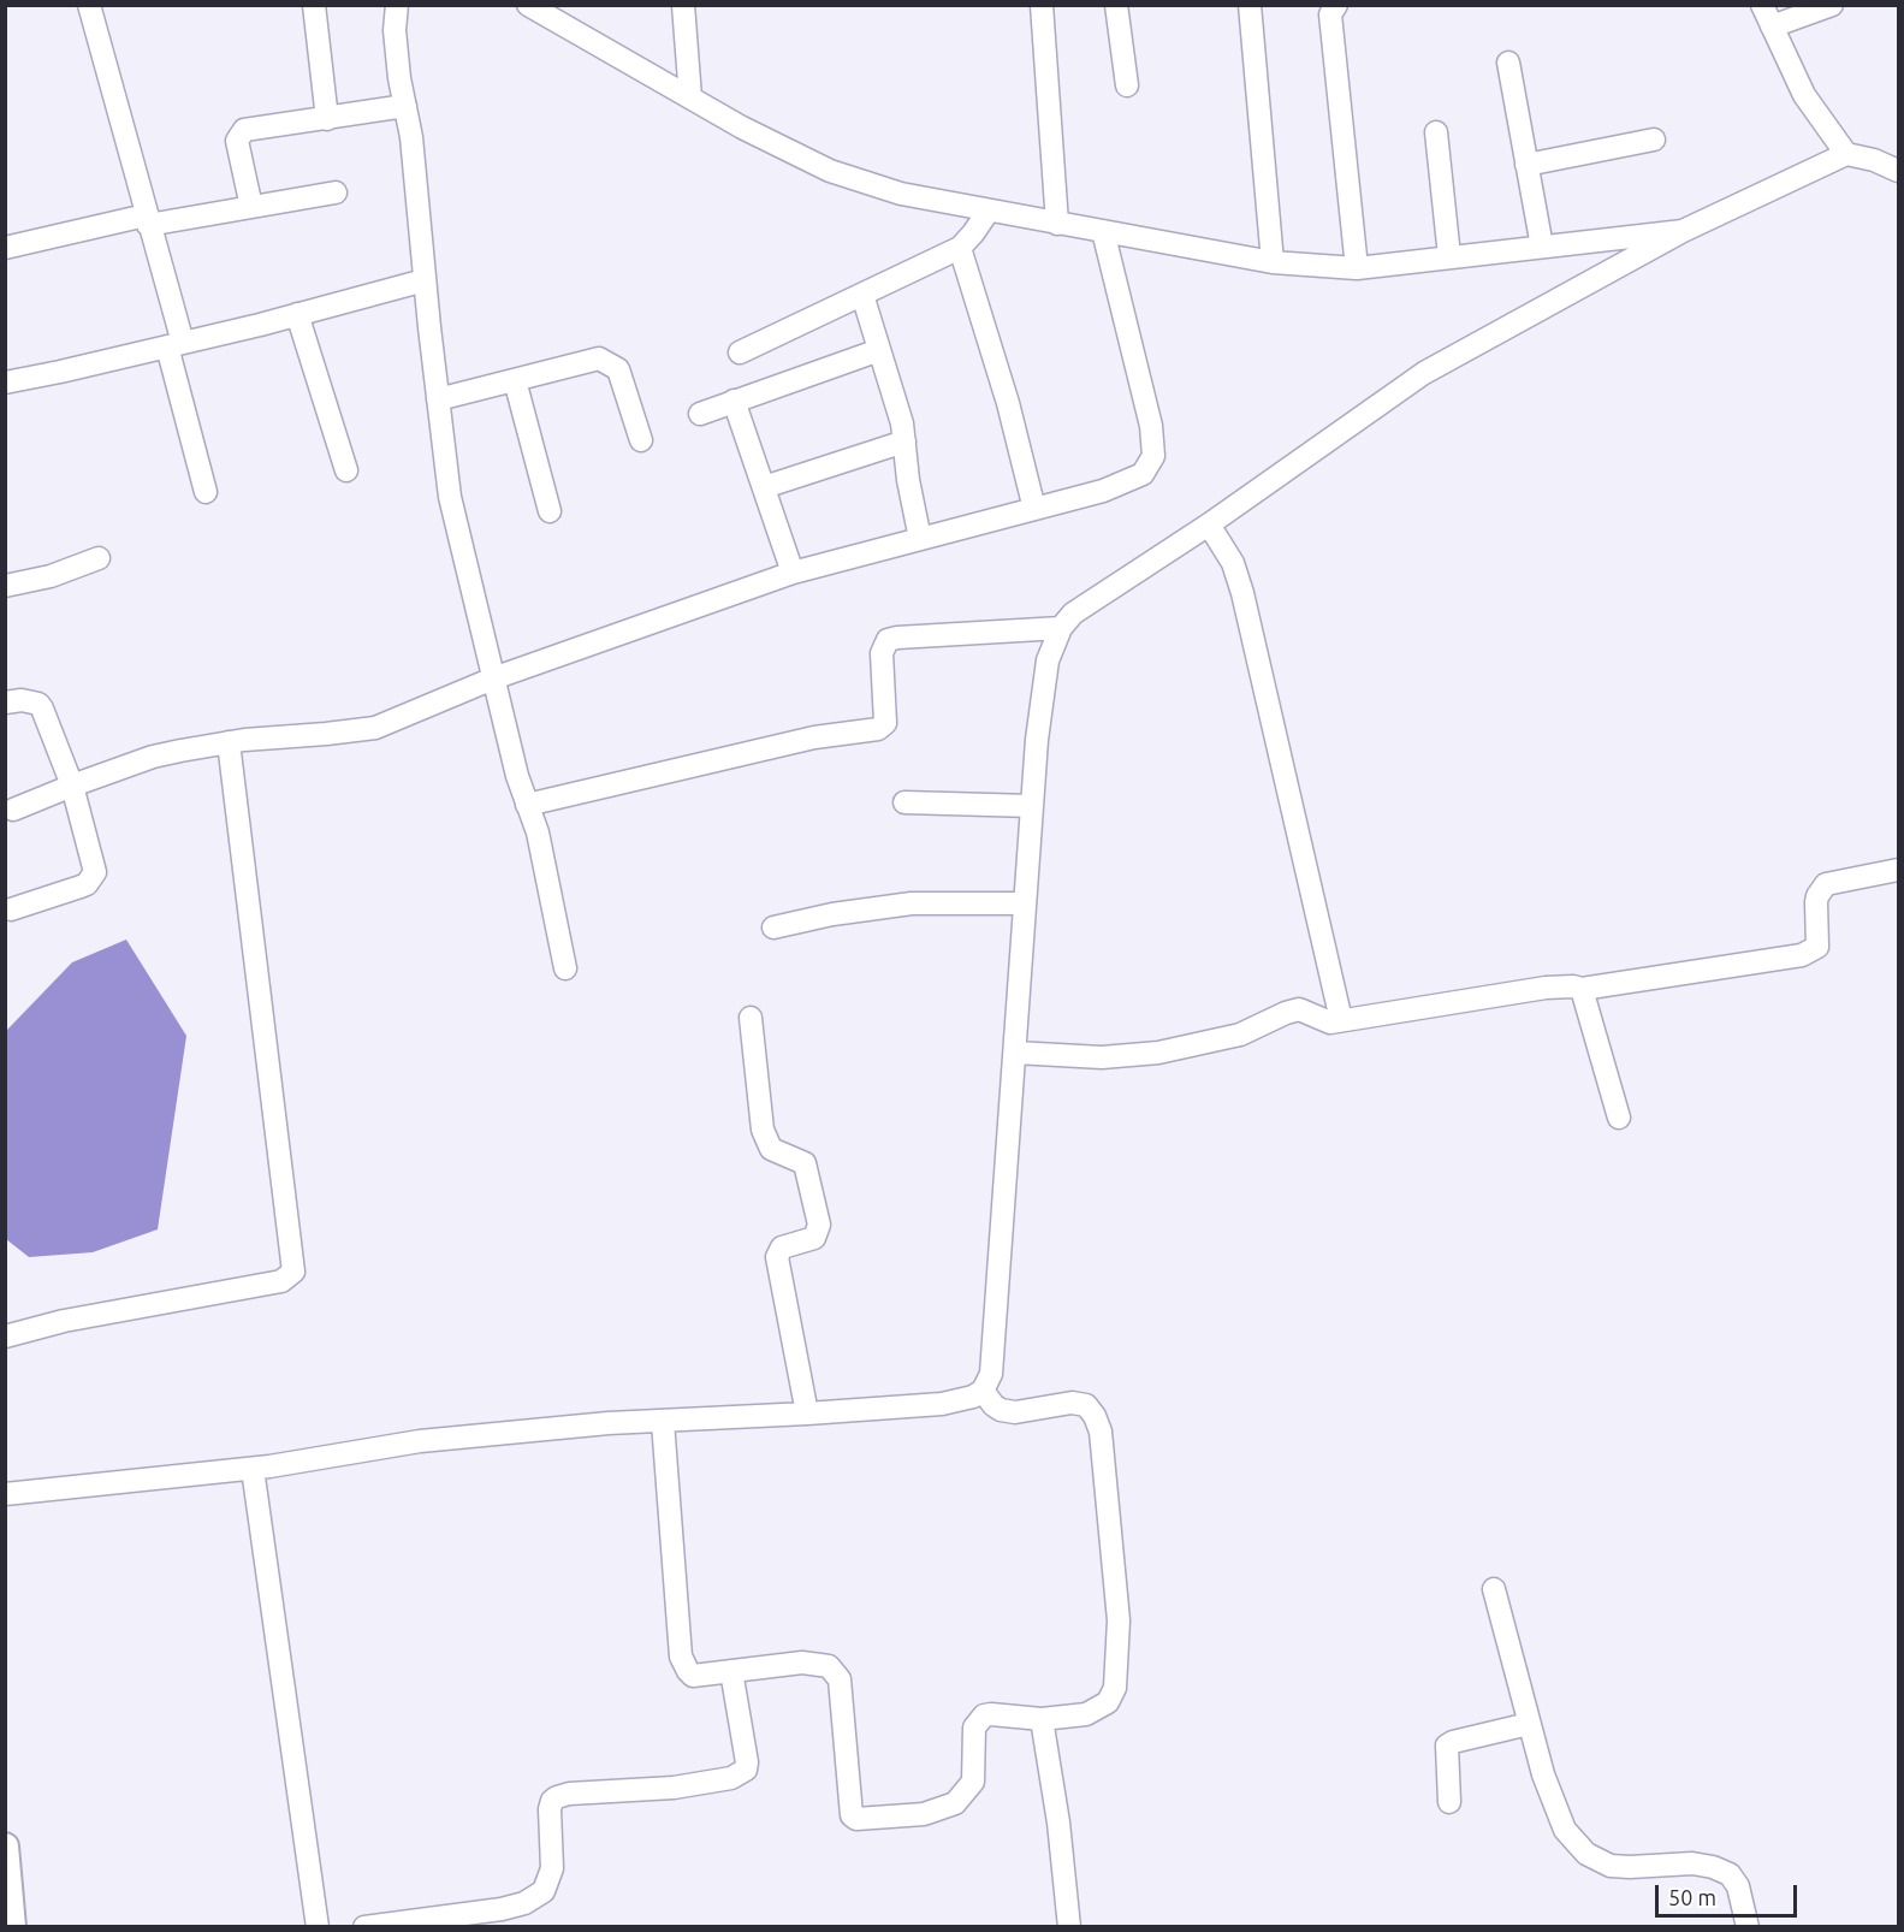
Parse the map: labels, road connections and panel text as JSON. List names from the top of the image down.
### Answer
{
  "scale_bar": "50 m"
}
